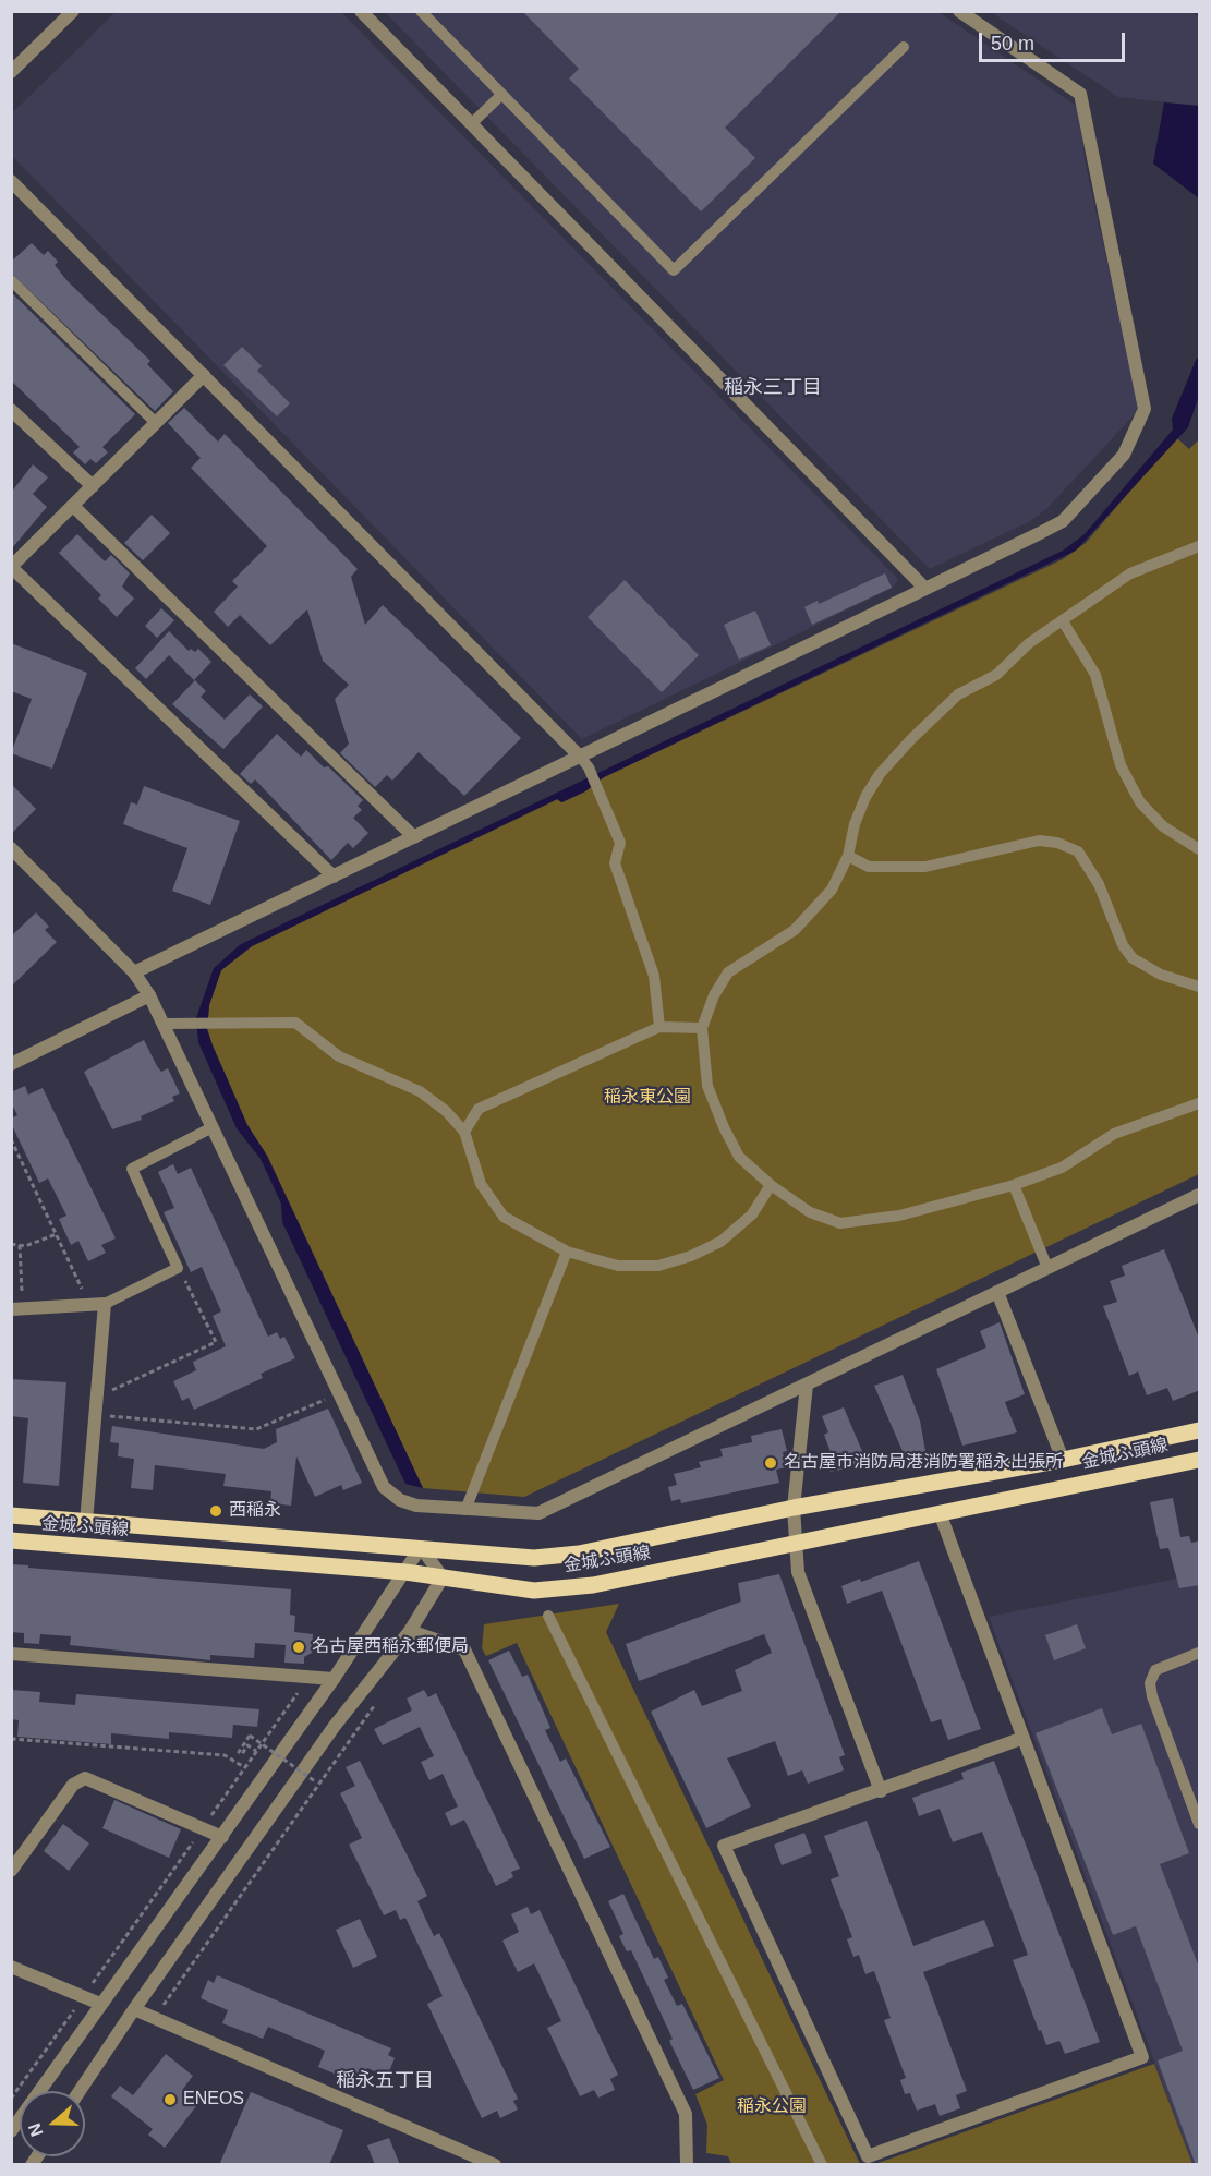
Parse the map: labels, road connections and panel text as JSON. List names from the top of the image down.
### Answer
{
  "streets": {
    "main road": ["金城ふ頭線"]
  },
  "districts": ["稲永三丁目", "稲永五丁目"],
  "parks": ["稲永東公園", "稲永公園"],
  "places": [
    "名古屋市消防局港消防署稲永出張所",
    "西稲永",
    "名古屋西稲永郵便局",
    "ENEOS"
  ],
  "scale_bar": "50 m",
  "north": "left"
}
